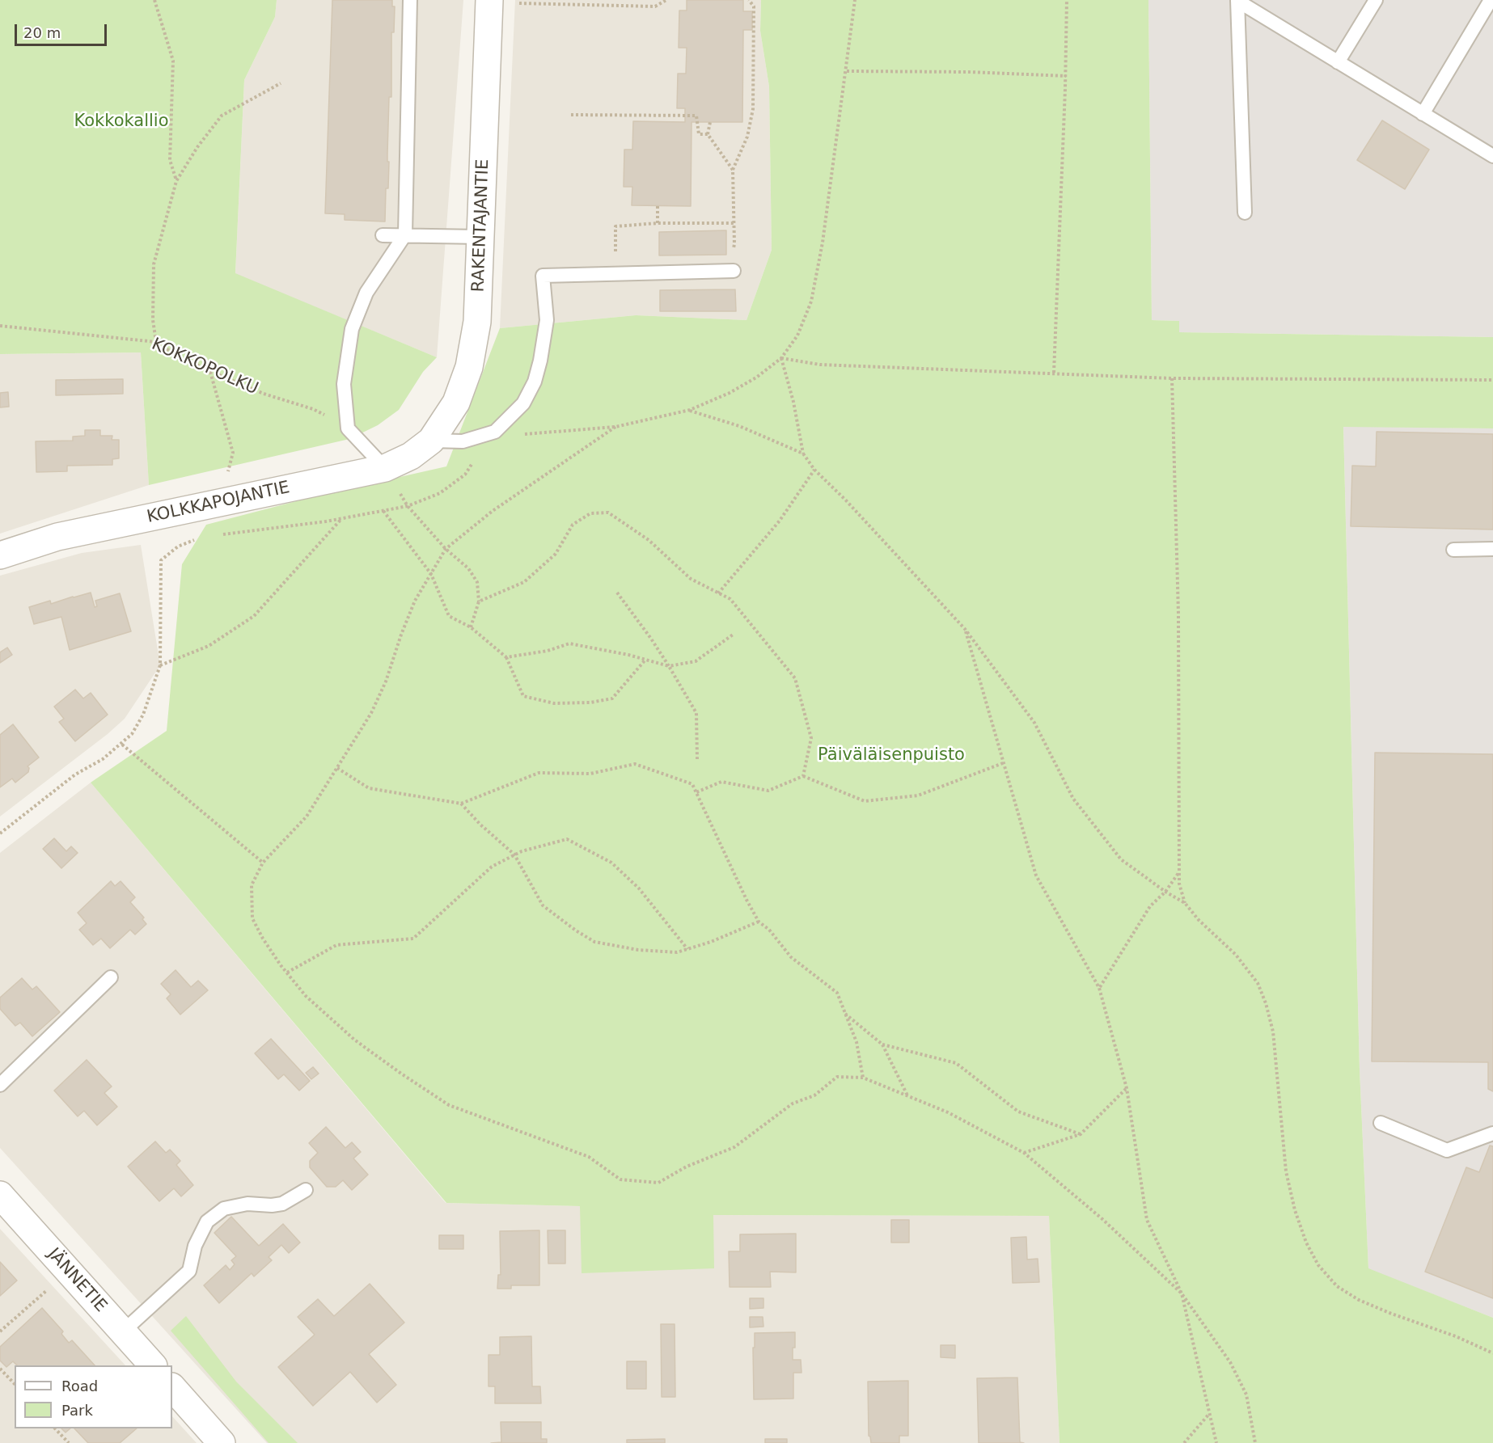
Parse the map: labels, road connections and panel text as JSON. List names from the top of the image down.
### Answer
{
  "streets": {
    "street": ["RAKENTAJANTIE", "KOLKKAPOJANTIE", "JÄNNETIE"],
    "path": ["KOKKOPOLKU"]
  },
  "crossings": [
    ["RAKENTAJANTIE", "KOLKKAPOJANTIE"]
  ],
  "parks": ["Kokkokallio", "Päiväläisenpuisto"],
  "legend": ["Road", "Park"],
  "scale_bar": "20 m"
}
